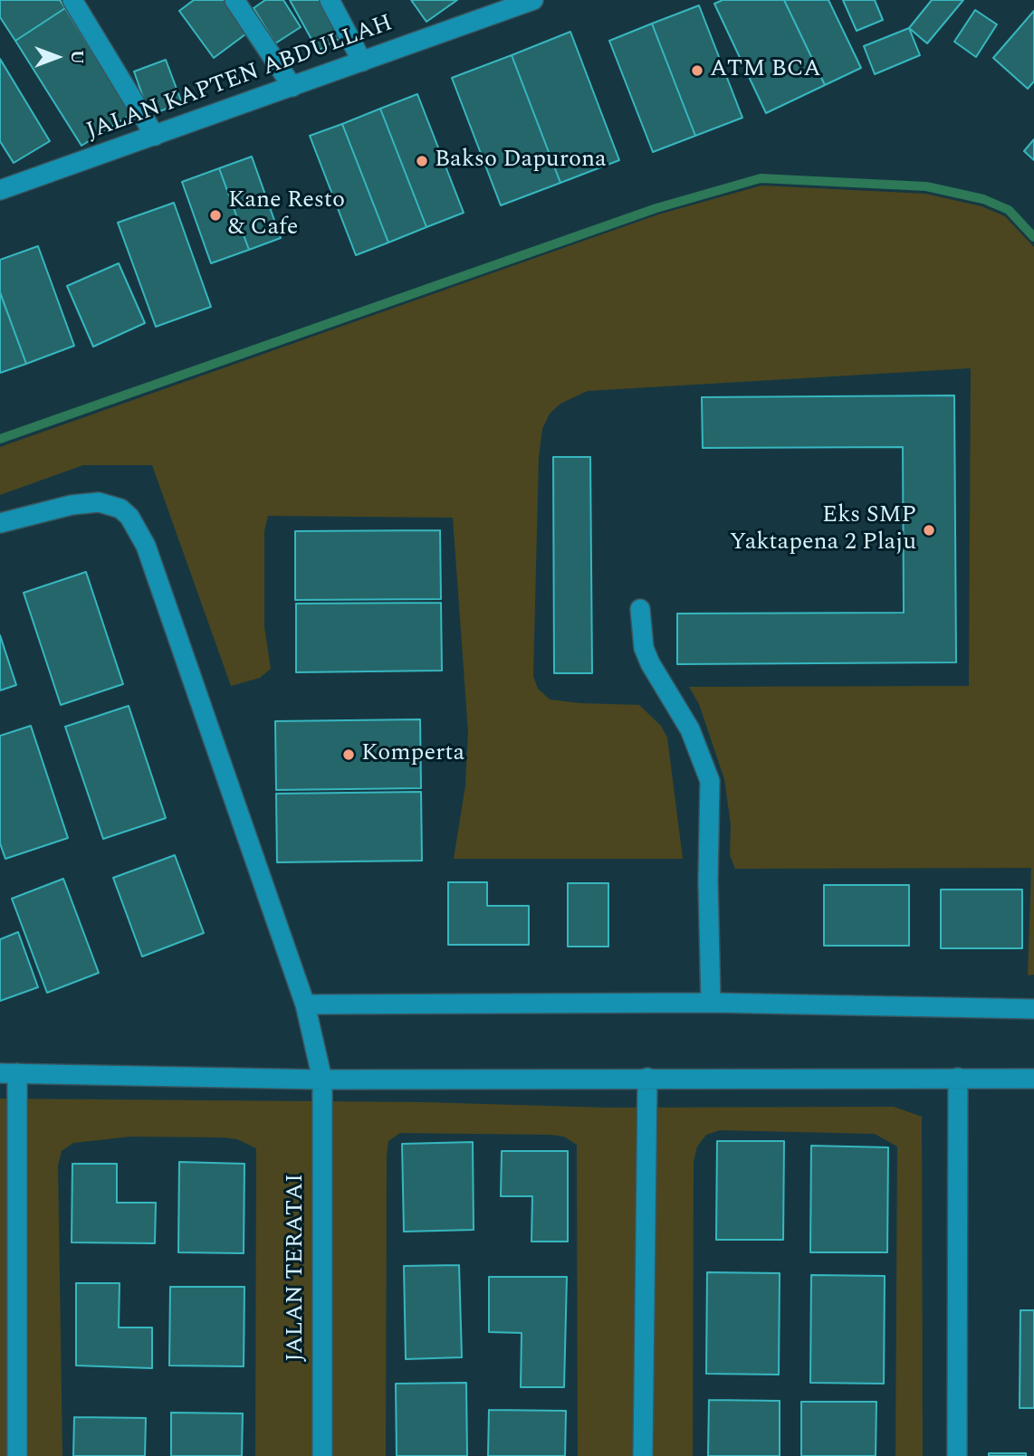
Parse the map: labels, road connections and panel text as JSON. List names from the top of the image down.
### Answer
{
  "streets": {
    "street": ["JALAN KAPTEN ABDULLAH", "JALAN TERATAI"]
  },
  "places": [
    "ATM BCA",
    "Bakso Dapurona",
    "Kane Resto & Cafe",
    "Eks SMP Yaktapena 2 Plaju",
    "Komperta"
  ],
  "north": "right"
}
